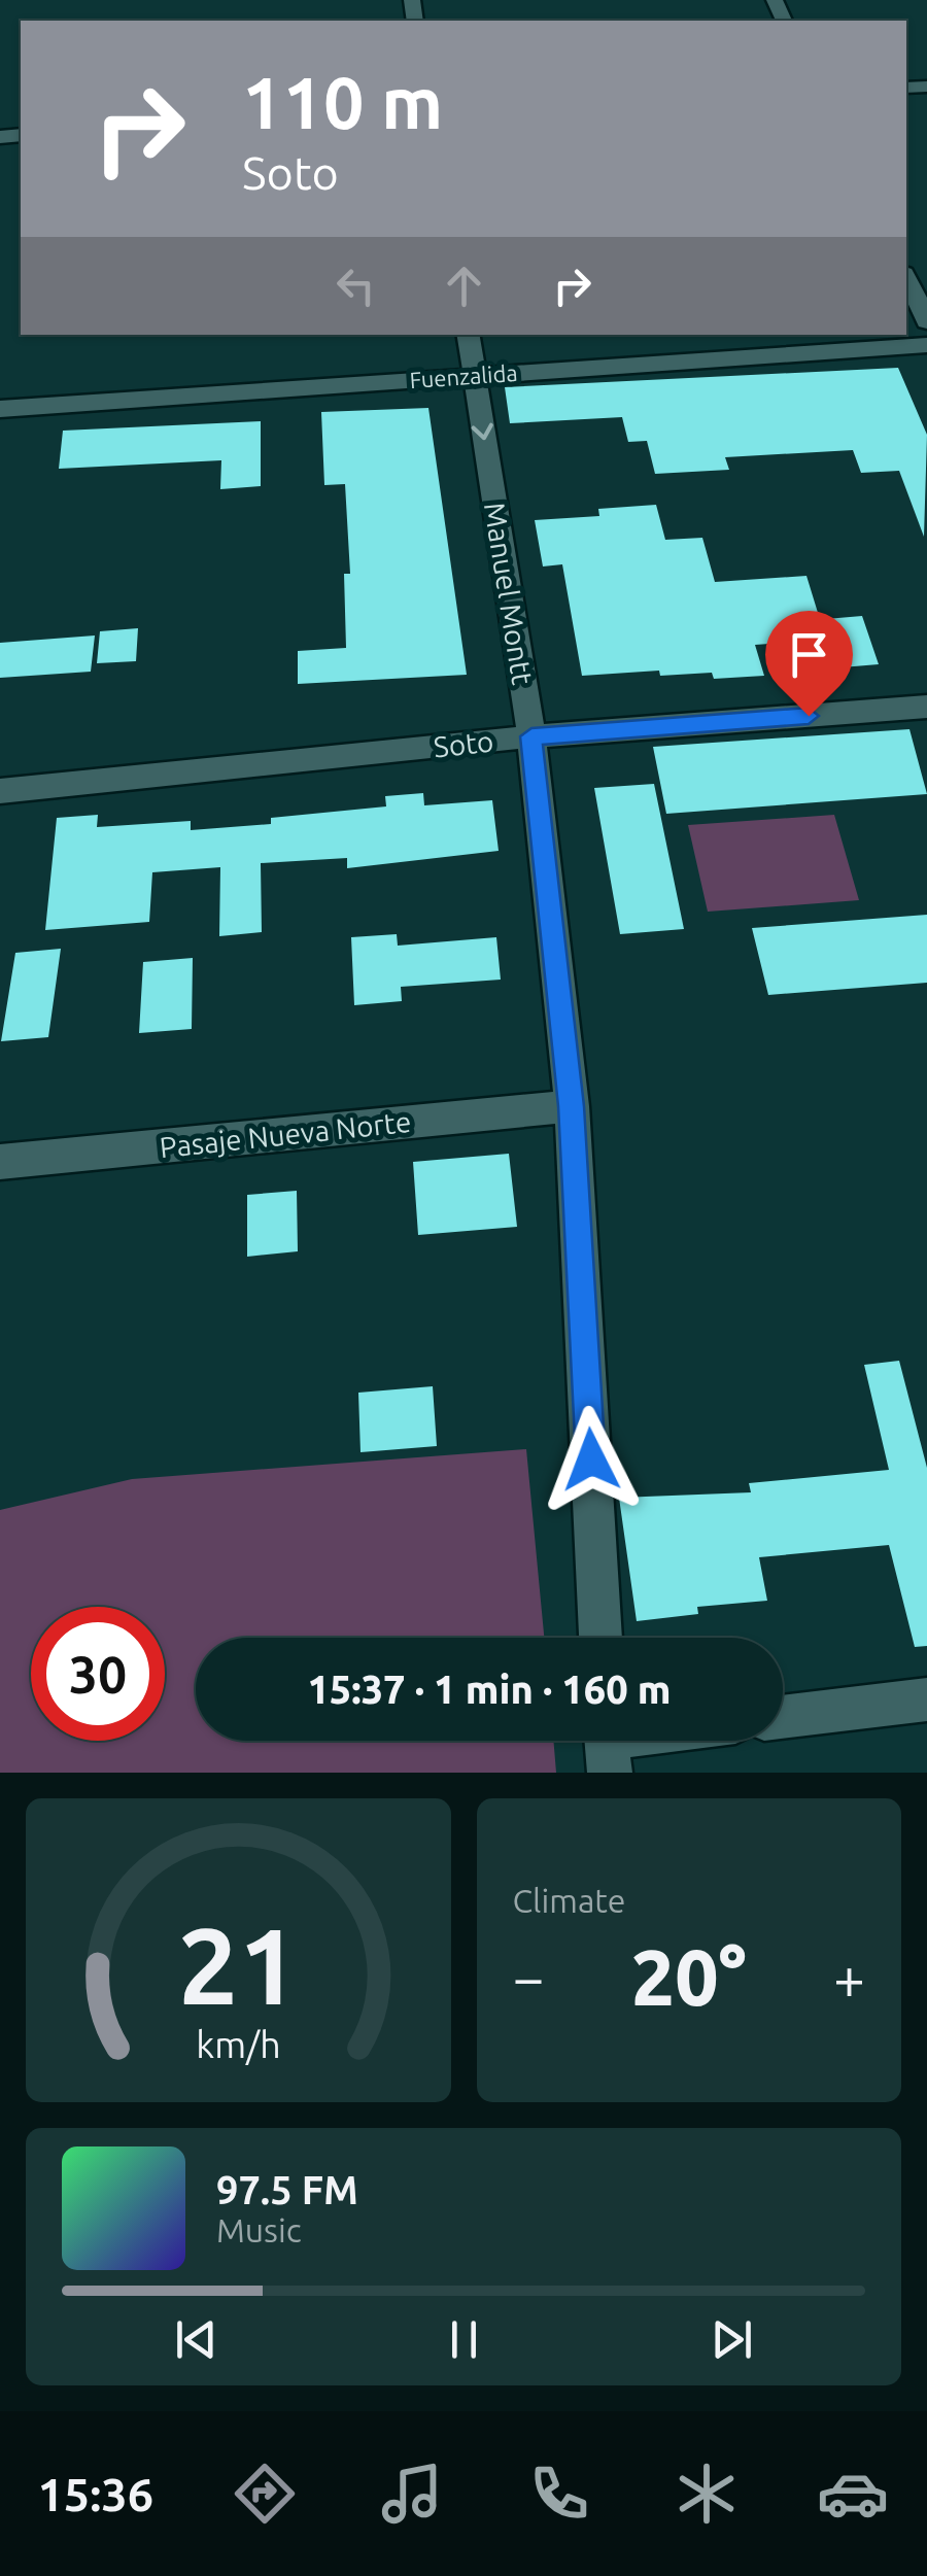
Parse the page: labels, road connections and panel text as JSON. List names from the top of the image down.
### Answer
{
  "streets": {
    "street": [
      "Fuenzalida",
      "Manuel Montt",
      "Soto",
      "Pasaje Nueva Norte"
    ]
  },
  "crossings": [
    ["Fuenzalida", "Manuel Montt"],
    ["Manuel Montt", "Soto"],
    ["Manuel Montt", "Pasaje Nueva Norte"]
  ],
  "page": {
    "turn": ["110 m", "Soto"],
    "limit": "30",
    "trip": "15:37 · 1 min · 160 m",
    "tile": "Climate",
    "heat": ["−", "20°", "+"],
    "song": ["97.5 FM", "Music"],
    "tabs": "15:36",
    "gauge": ["21", "km/h"]
  }
}
